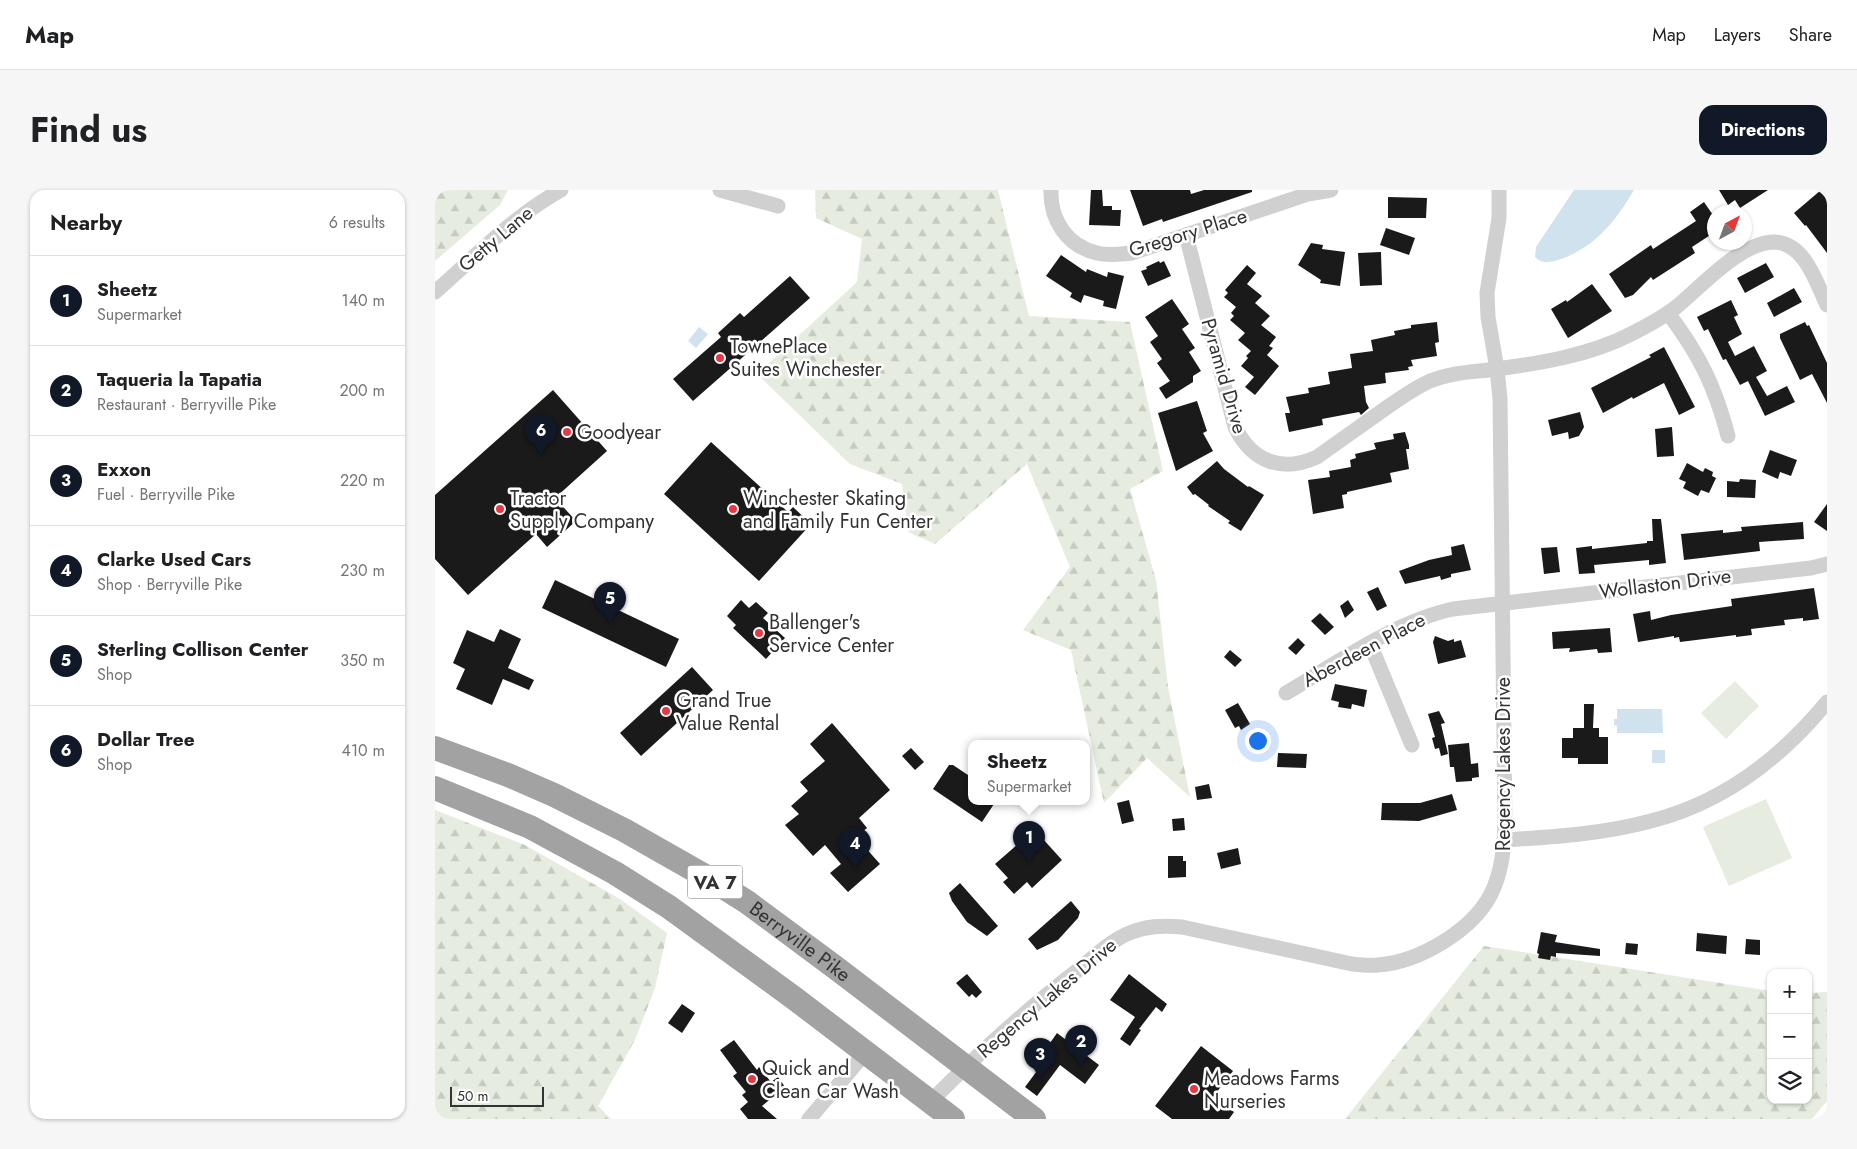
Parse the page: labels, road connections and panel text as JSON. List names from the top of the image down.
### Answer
{
  "streets": {
    "highway": ["VA 7", "Berryville Pike"],
    "street": [
      "Gregory Place",
      "Getty Lane",
      "Pyramid Drive",
      "Wollaston Drive",
      "Aberdeen Place",
      "Regency Lakes Drive"
    ]
  },
  "crossings": [
    ["Gregory Place", "Pyramid Drive"],
    ["Pyramid Drive", "Regency Lakes Drive"],
    ["Wollaston Drive", "Aberdeen Place"],
    ["Wollaston Drive", "Regency Lakes Drive"],
    ["Aberdeen Place", "Regency Lakes Drive"],
    ["Regency Lakes Drive", "VA 7"],
    ["Regency Lakes Drive", "Berryville Pike"]
  ],
  "places": [
    "TownePlace Suites Winchester",
    "Goodyear",
    "Tractor Supply Company",
    "Winchester Skating and Family Fun Center",
    "Ballenger's Service Center",
    "Grand True Value Rental",
    "Quick and Clean Car Wash",
    "Meadows Farms Nurseries"
  ],
  "scale_bar": "50 m",
  "north": "top right",
  "page": {
    "header": "Map",
    "nav": ["Map", "Layers", "Share"],
    "title": "Find us",
    "buttons": "Directions",
    "heading": ["Nearby", "6 results"],
    "list": [
      {
        "mark": "1",
        "name": "Sheetz",
        "note": "Supermarket",
        "value": "140 m"
      },
      {
        "mark": "2",
        "name": "Taqueria la Tapatia",
        "note": "Restaurant · Berryville Pike",
        "value": "200 m"
      },
      {
        "mark": "3",
        "name": "Exxon",
        "note": "Fuel · Berryville Pike",
        "value": "220 m"
      },
      {
        "mark": "4",
        "name": "Clarke Used Cars",
        "note": "Shop · Berryville Pike",
        "value": "230 m"
      },
      {
        "mark": "5",
        "name": "Sterling Collison Center",
        "note": "Shop",
        "value": "350 m"
      },
      {
        "mark": "6",
        "name": "Dollar Tree",
        "note": "Shop",
        "value": "410 m"
      }
    ],
    "pins": [
      "6",
      "5",
      "1",
      "4",
      "2",
      "3"
    ],
    "popup": ["Sheetz", "Supermarket"],
    "map_buttons": ["+", "−"],
    "scale": "50 m"
  }
}
